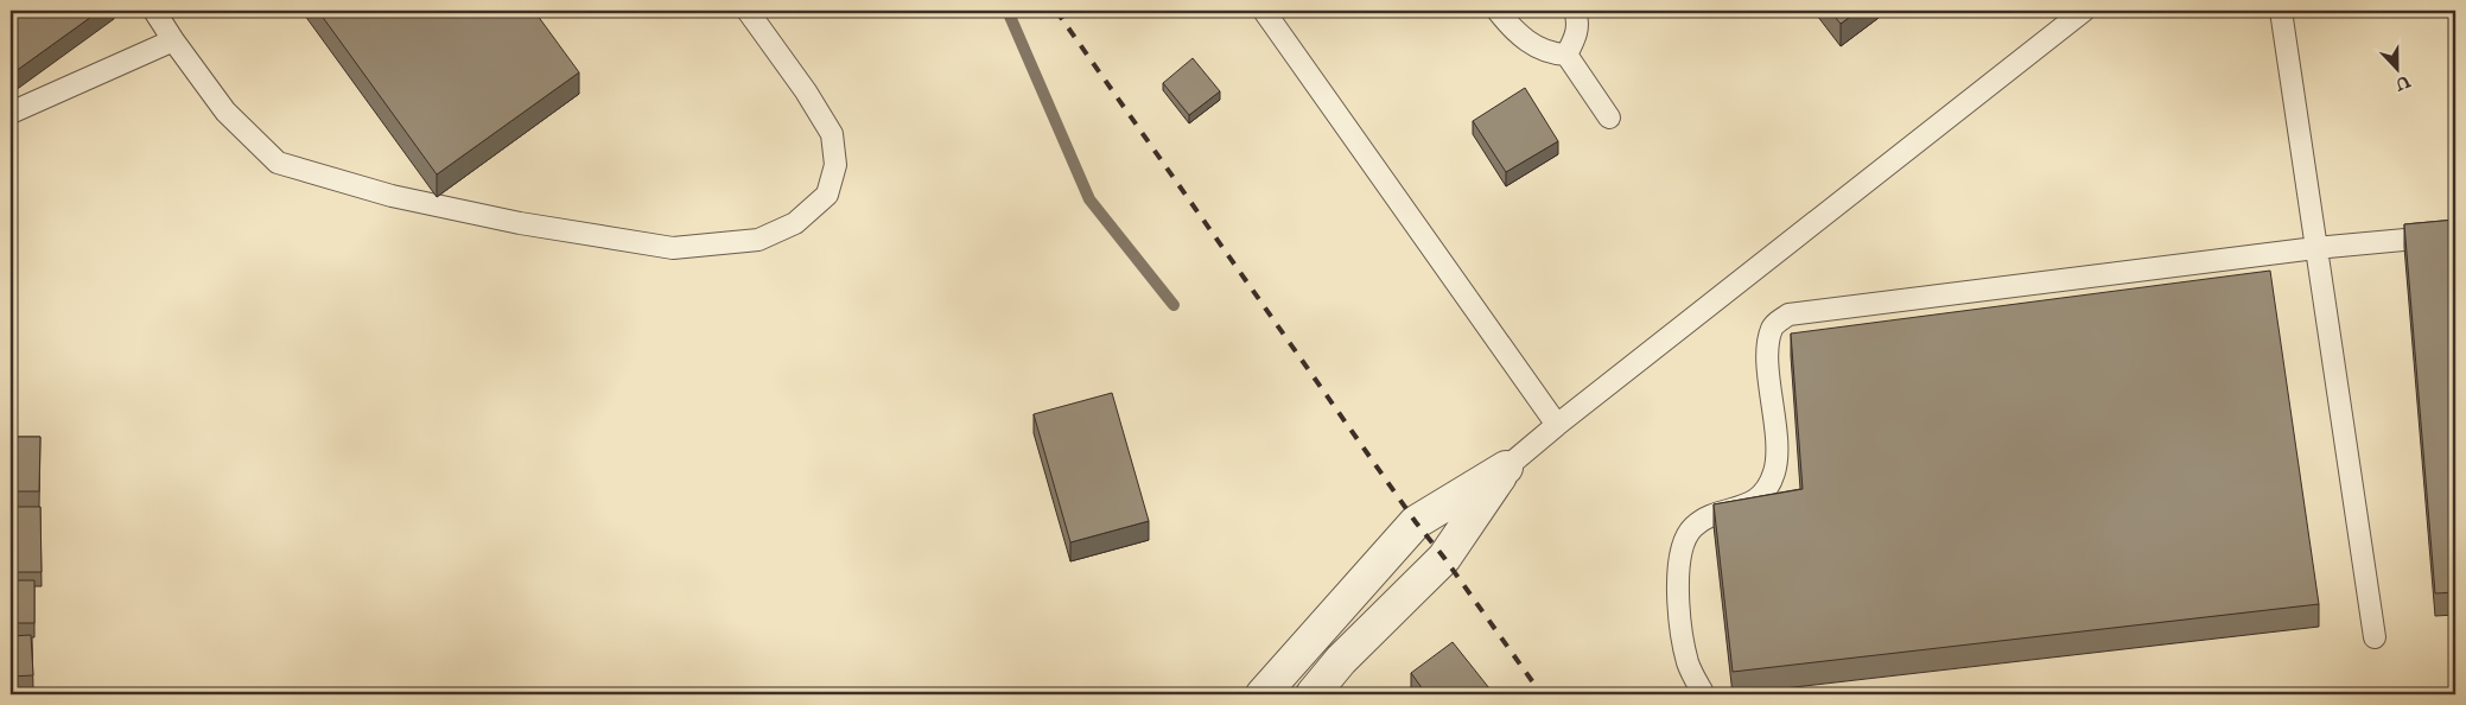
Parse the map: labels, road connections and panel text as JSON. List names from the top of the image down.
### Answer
{
  "north": "bottom"
}
